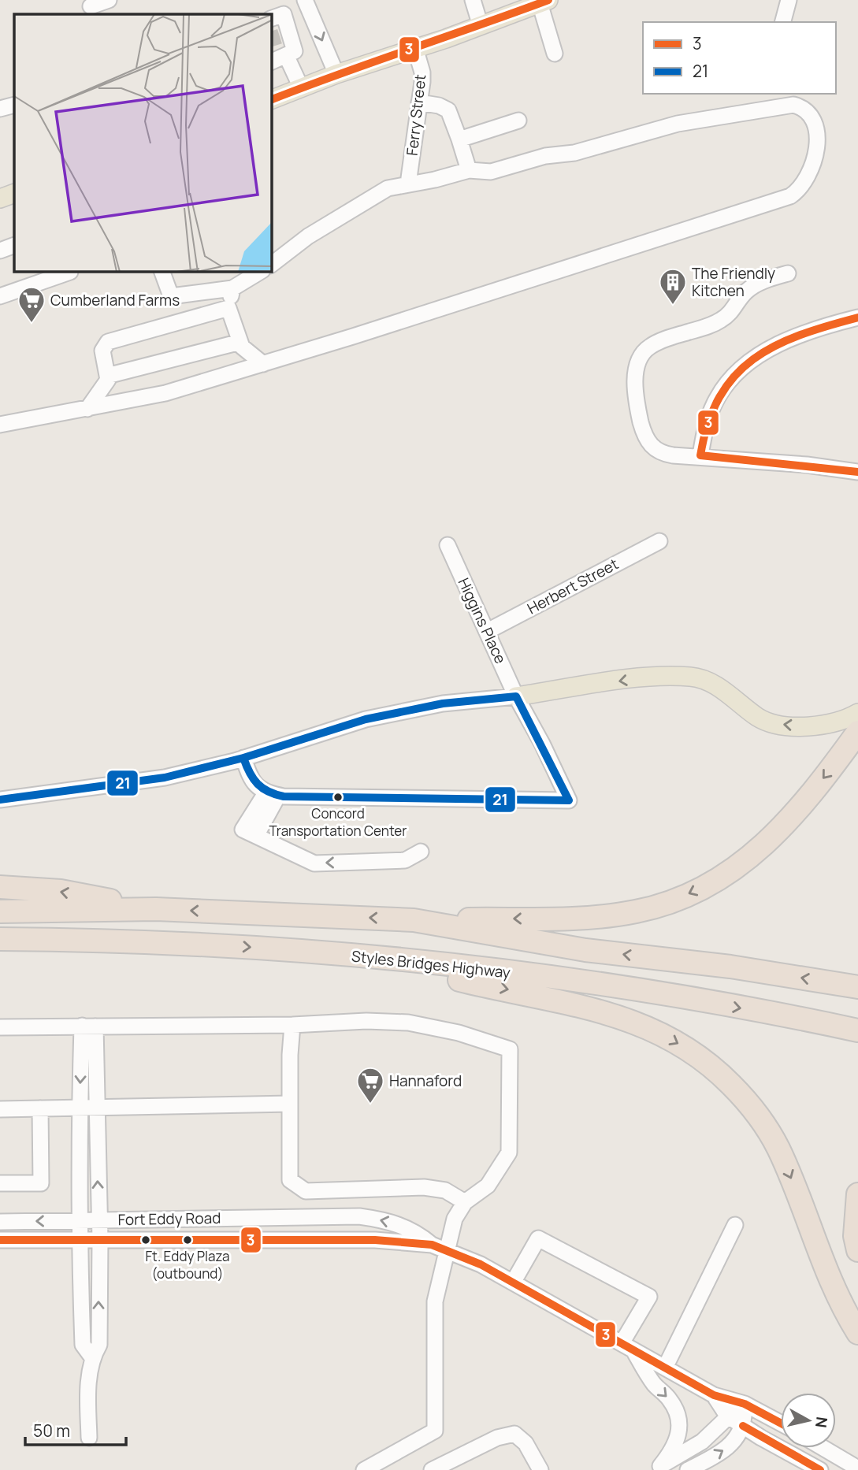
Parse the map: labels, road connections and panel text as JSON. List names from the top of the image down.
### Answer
{
  "streets": {
    "highway": ["Styles Bridges Highway"],
    "street": [
      "Ferry Street",
      "Herbert Street",
      "Higgins Place",
      "Fort Eddy Road"
    ]
  },
  "crossings": [
    ["Herbert Street", "Higgins Place"]
  ],
  "places": {
    "building": ["The Friendly Kitchen"],
    "supermarket": ["Cumberland Farms", "Hannaford"],
    "other": ["Concord Transportation Center", "Ft. Eddy Plaza (outbound)"]
  },
  "lines": ["transit line 3", "transit line 21"],
  "legend": ["3", "21"],
  "scale_bar": "50 m",
  "north": "right"
}
